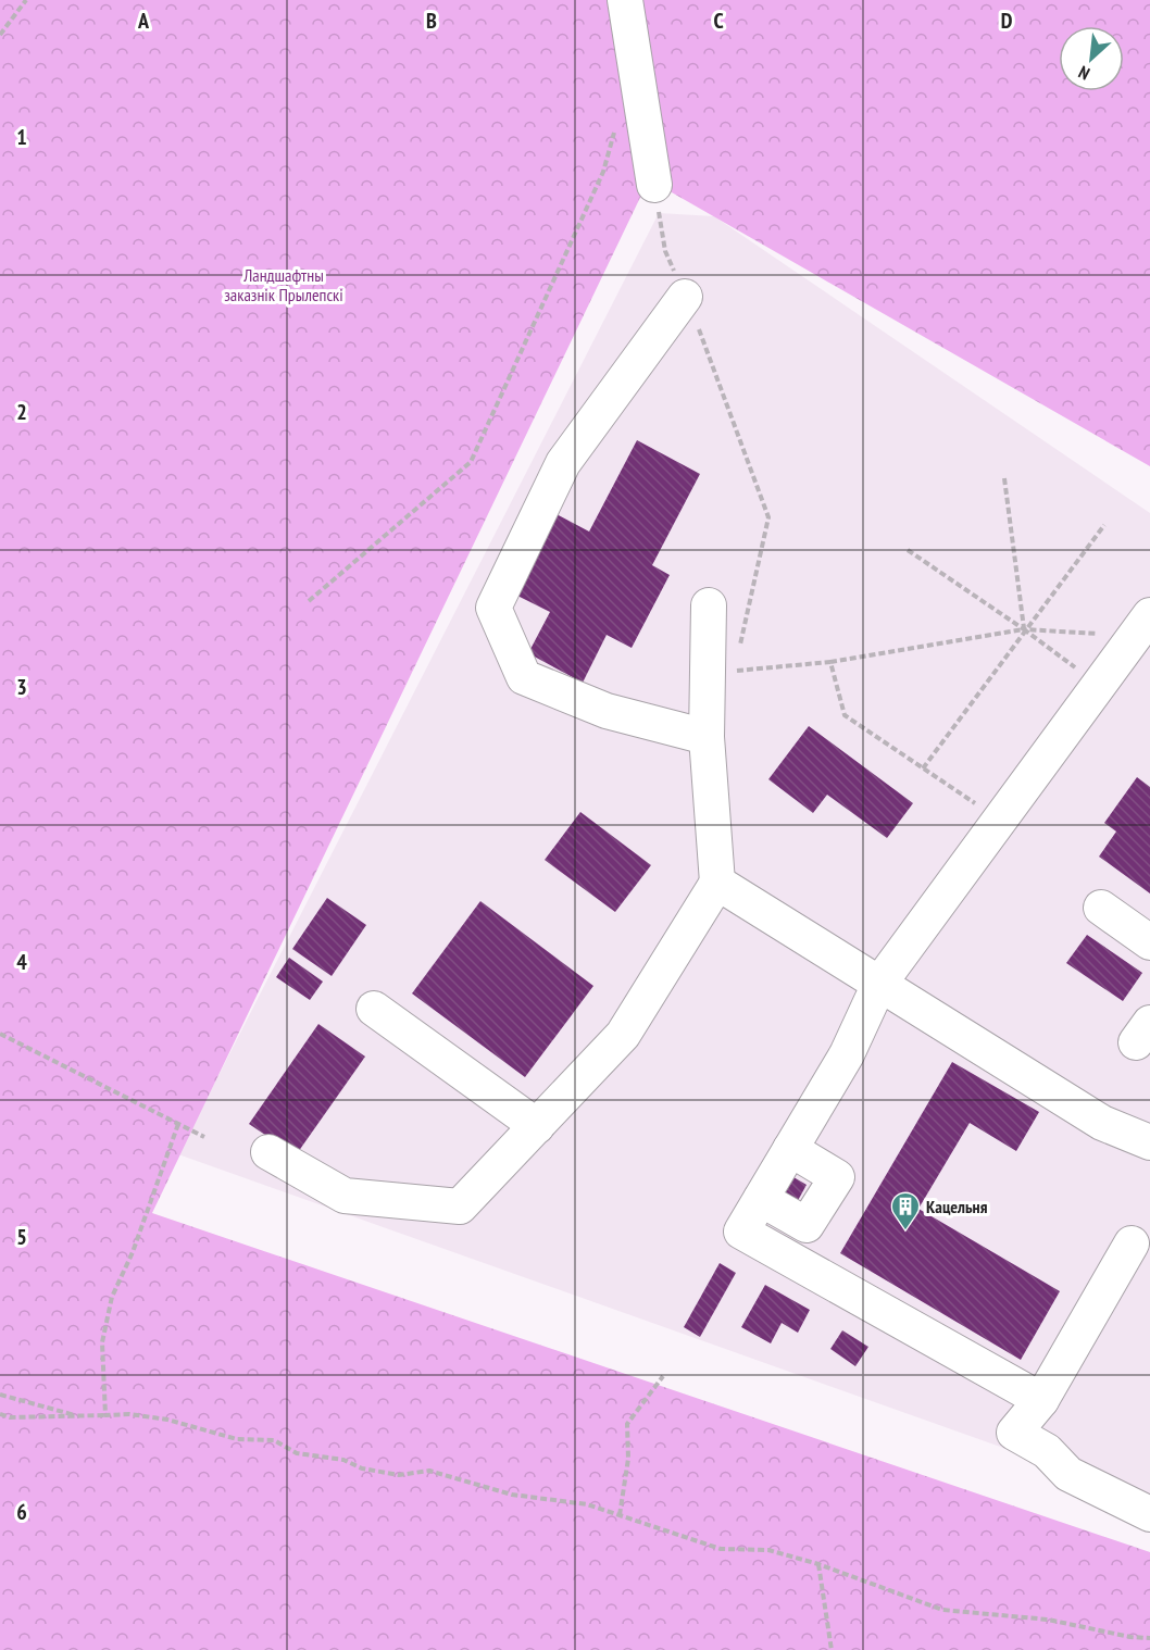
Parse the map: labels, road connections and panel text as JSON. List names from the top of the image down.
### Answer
{
  "parks": ["Ландшафтны заказнік Прылепскі"],
  "places": {
    "building": ["Кацельня"]
  },
  "north": "bottom left",
  "grid": {
    "columns": [
      "A",
      "B",
      "C",
      "D"
    ],
    "rows": [
      "1",
      "2",
      "3",
      "4",
      "5",
      "6"
    ]
  }
}
